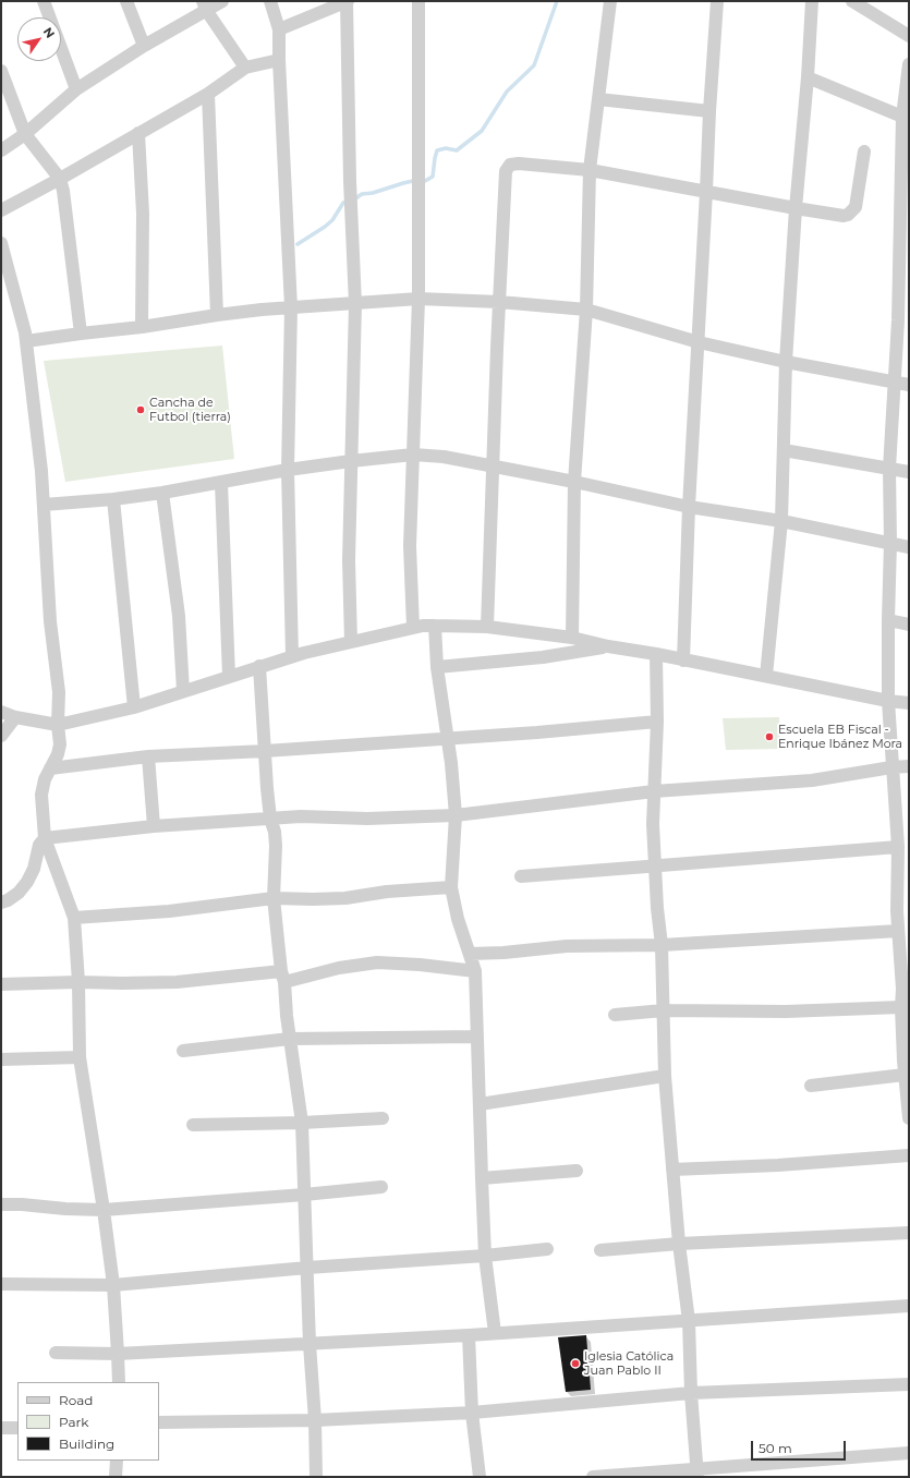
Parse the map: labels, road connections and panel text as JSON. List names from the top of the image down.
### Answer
{
  "places": ["Cancha de Futbol (tierra)", "Escuela EB Fiscal - Enrique Ibánez Mora", "Iglesia Católica Juan Pablo II"],
  "legend": ["Road", "Park", "Building"],
  "scale_bar": "50 m",
  "north": "top right"
}
